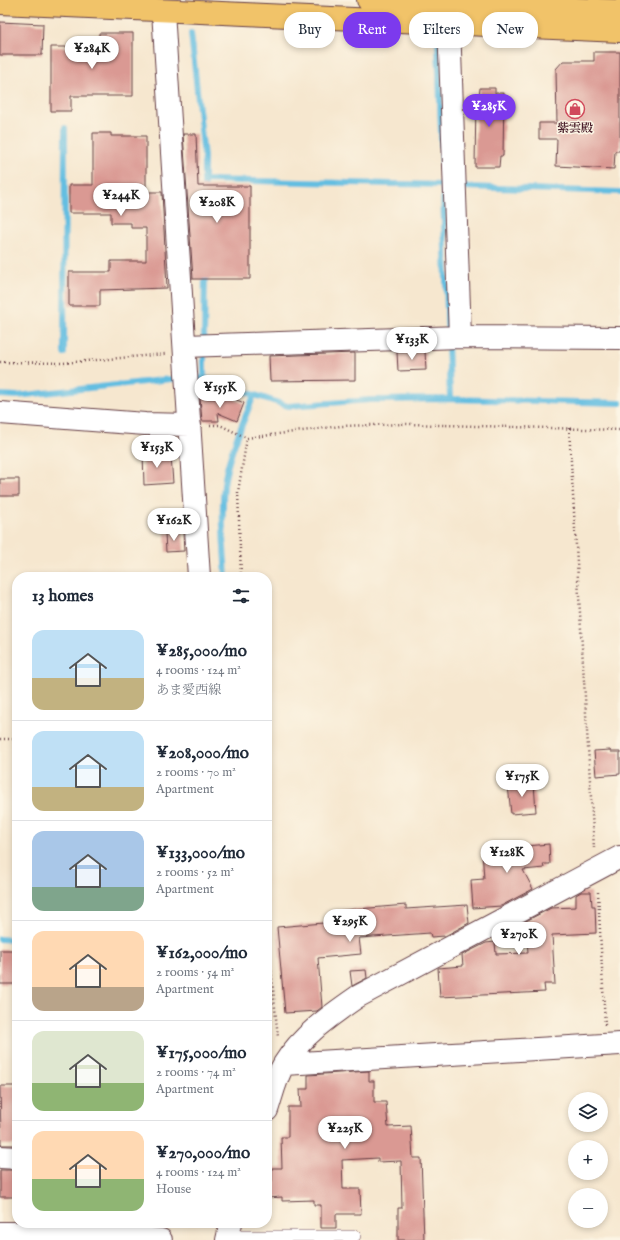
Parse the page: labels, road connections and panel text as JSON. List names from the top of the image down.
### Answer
{
  "places": {
    "shop": ["紫雲殿"]
  },
  "page": {
    "chip": [
      "Buy",
      "Rent",
      "Filters",
      "New"
    ],
    "price": [
      "¥284K",
      "¥285K",
      "¥244K",
      "¥208K",
      "¥133K",
      "¥155K",
      "¥153K",
      "¥162K",
      "¥175K",
      "¥128K",
      "¥295K",
      "¥270K",
      "¥225K"
    ],
    "heading": "13 homes",
    "list": [
      {
        "name": "¥285,000/mo",
        "note": "4 rooms · 124 m² · あま愛西線"
      },
      {
        "name": "¥208,000/mo",
        "note": "2 rooms · 70 m² · Apartment"
      },
      {
        "name": "¥133,000/mo",
        "note": "2 rooms · 52 m² · Apartment"
      },
      {
        "name": "¥162,000/mo",
        "note": "2 rooms · 54 m² · Apartment"
      },
      {
        "name": "¥175,000/mo",
        "note": "2 rooms · 74 m² · Apartment"
      },
      {
        "name": "¥270,000/mo",
        "note": "4 rooms · 124 m² · House"
      }
    ],
    "map_buttons": ["+", "−"]
  }
}
